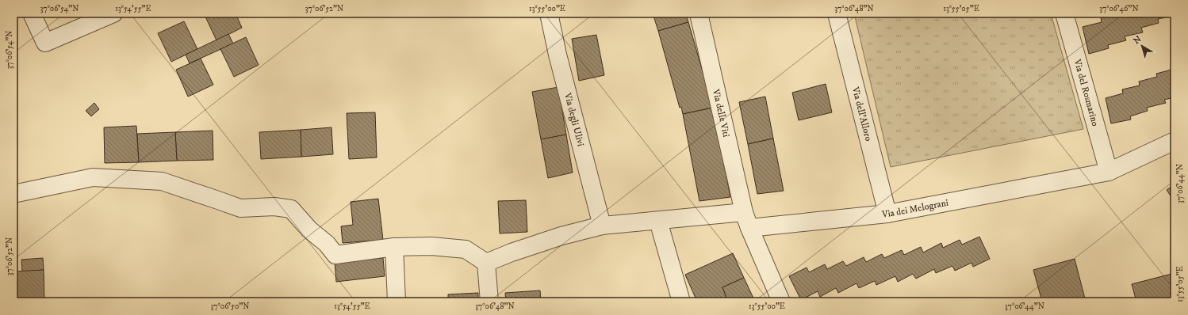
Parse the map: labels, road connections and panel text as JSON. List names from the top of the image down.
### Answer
{
  "streets": {
    "street": [
      "Via del Rosmarino",
      "Via delle Viti",
      "Via dell'Alloro",
      "Via degli Ulivi",
      "Via dei Melograni"
    ]
  },
  "crossings": [
    ["Via del Rosmarino", "Via dei Melograni"],
    ["Via delle Viti", "Via dei Melograni"],
    ["Via dell'Alloro", "Via dei Melograni"],
    ["Via degli Ulivi", "Via dei Melograni"]
  ],
  "north": "top left",
  "coordinates": [
    "37°06'54\"N",
    "13°54'55\"E",
    "37°06'52\"N",
    "13°55'00\"E",
    "37°06'48\"N",
    "13°55'05\"E",
    "37°06'46\"N",
    "37°06'44\"N",
    "37°06'50\"N"
  ]
}
